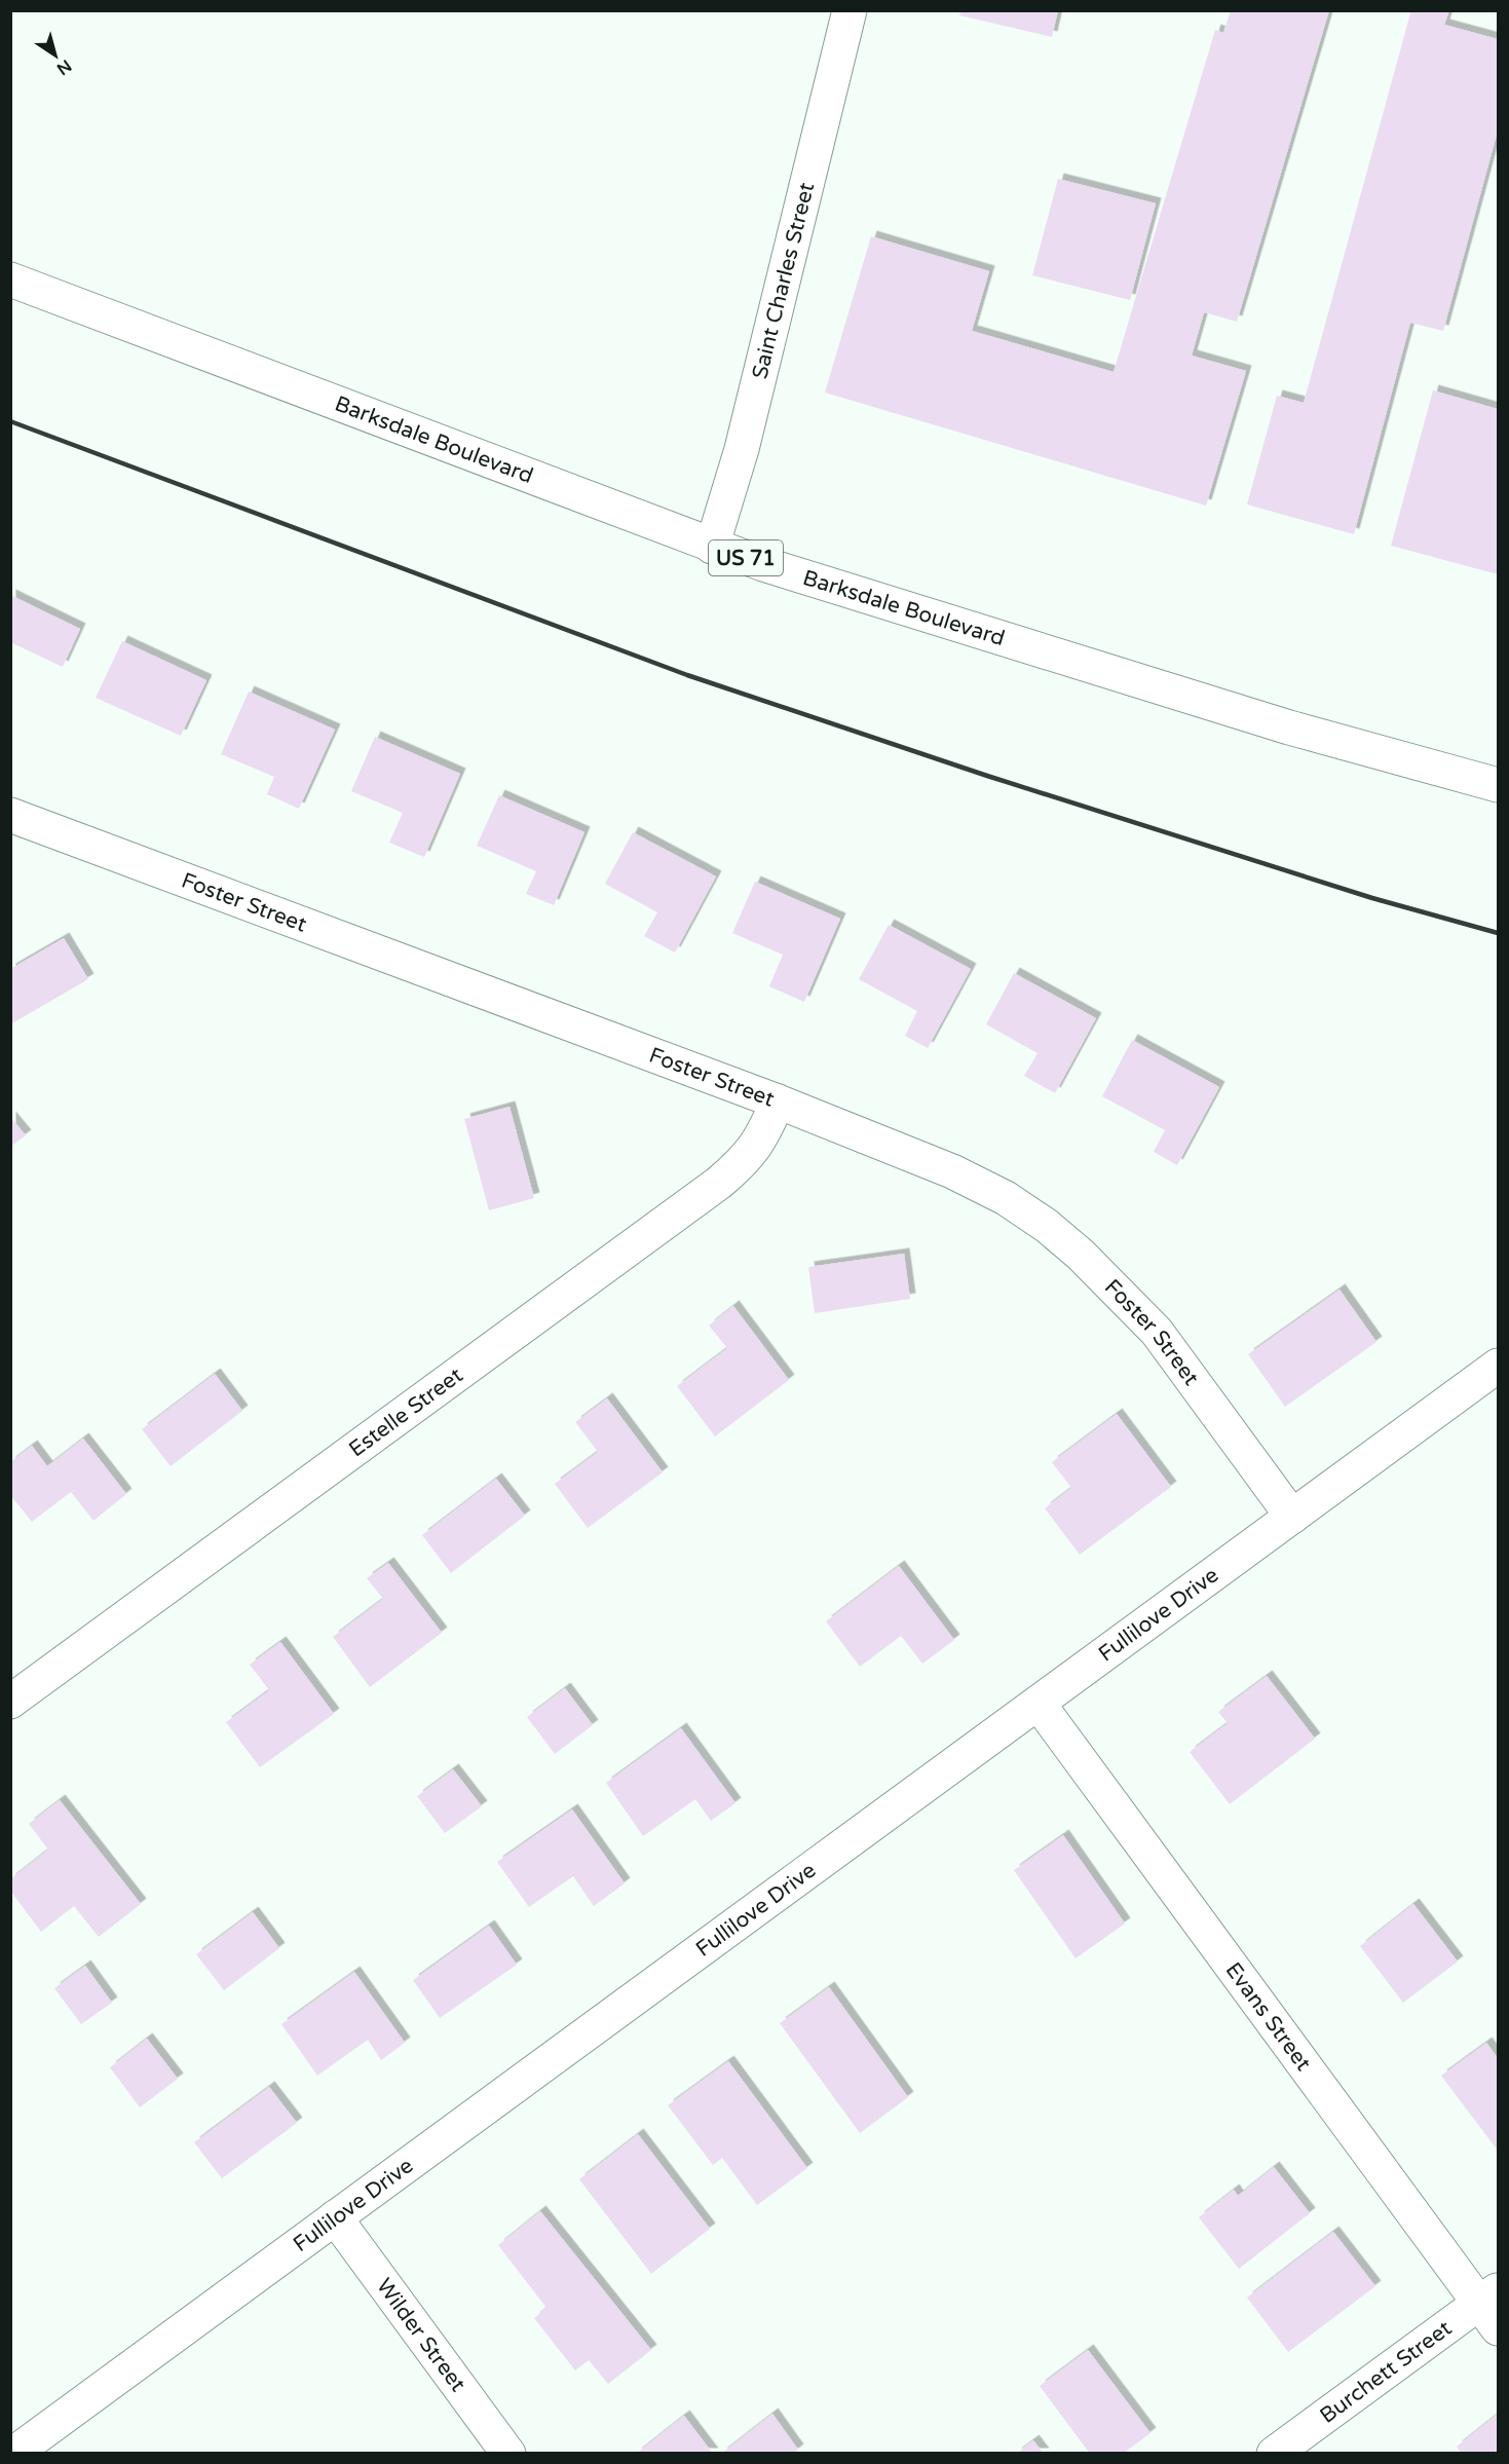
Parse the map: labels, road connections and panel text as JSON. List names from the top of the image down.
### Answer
{
  "streets": {
    "street": [
      "Saint Charles Street",
      "Barksdale Boulevard",
      "US 71",
      "Foster Street",
      "Estelle Street",
      "Fullilove Drive",
      "Evans Street",
      "Wilder Street",
      "Burchett Street"
    ]
  },
  "crossings": [
    ["Saint Charles Street", "Barksdale Boulevard"],
    ["Foster Street", "Estelle Street"],
    ["Foster Street", "Fullilove Drive"],
    ["Fullilove Drive", "Evans Street"],
    ["Fullilove Drive", "Wilder Street"],
    ["Evans Street", "Burchett Street"]
  ],
  "north": "bottom right"
}
